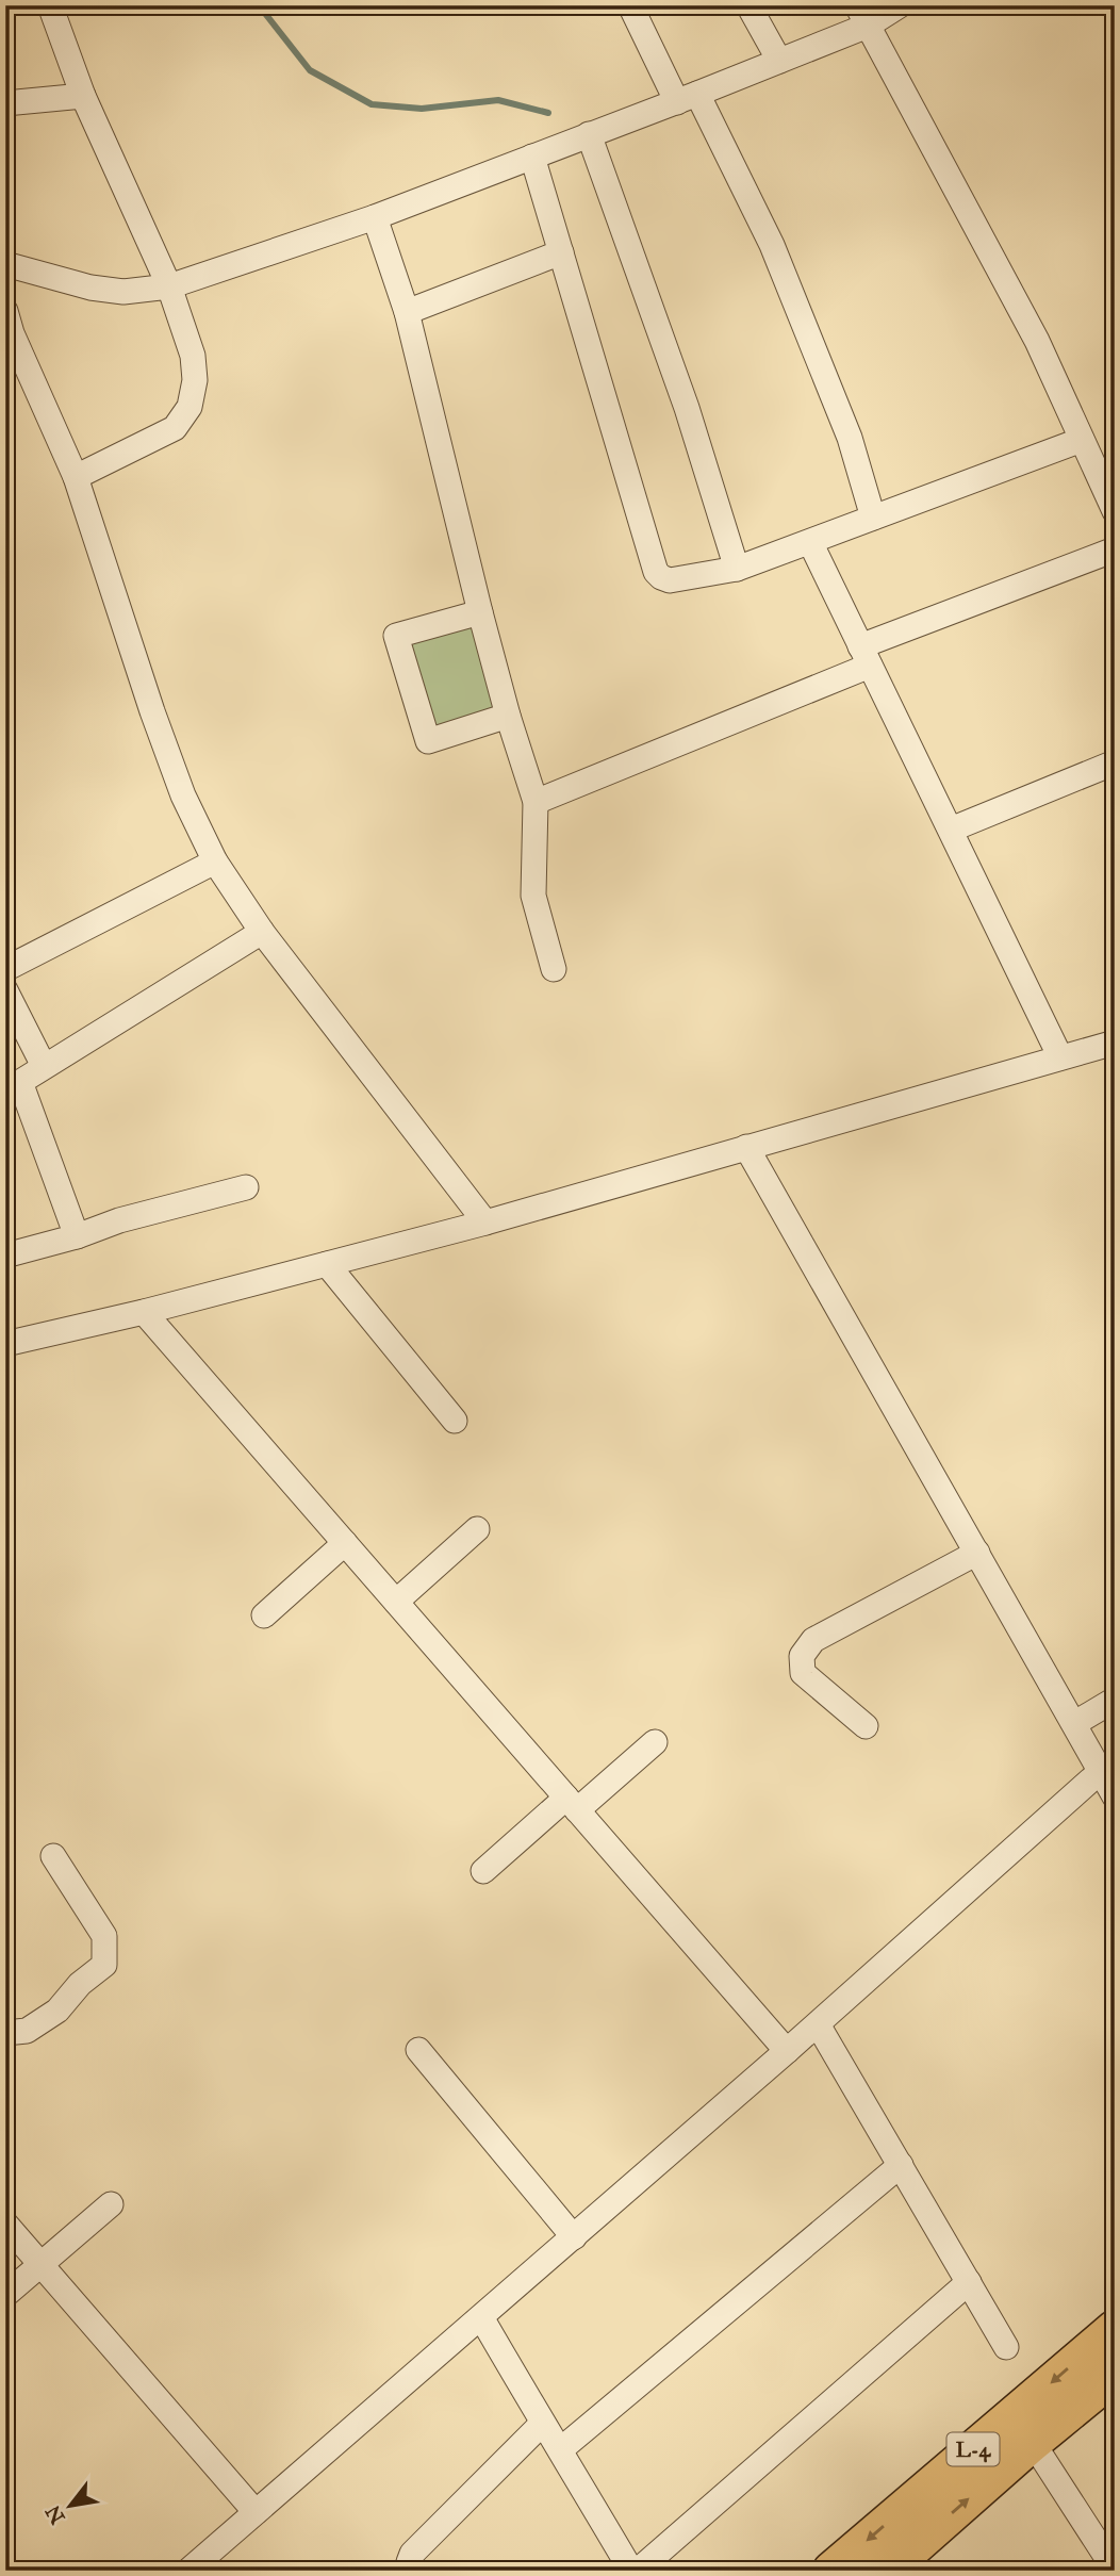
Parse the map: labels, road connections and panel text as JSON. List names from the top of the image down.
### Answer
{
  "streets": {
    "main road": ["L-4"]
  },
  "north": "bottom left"
}
